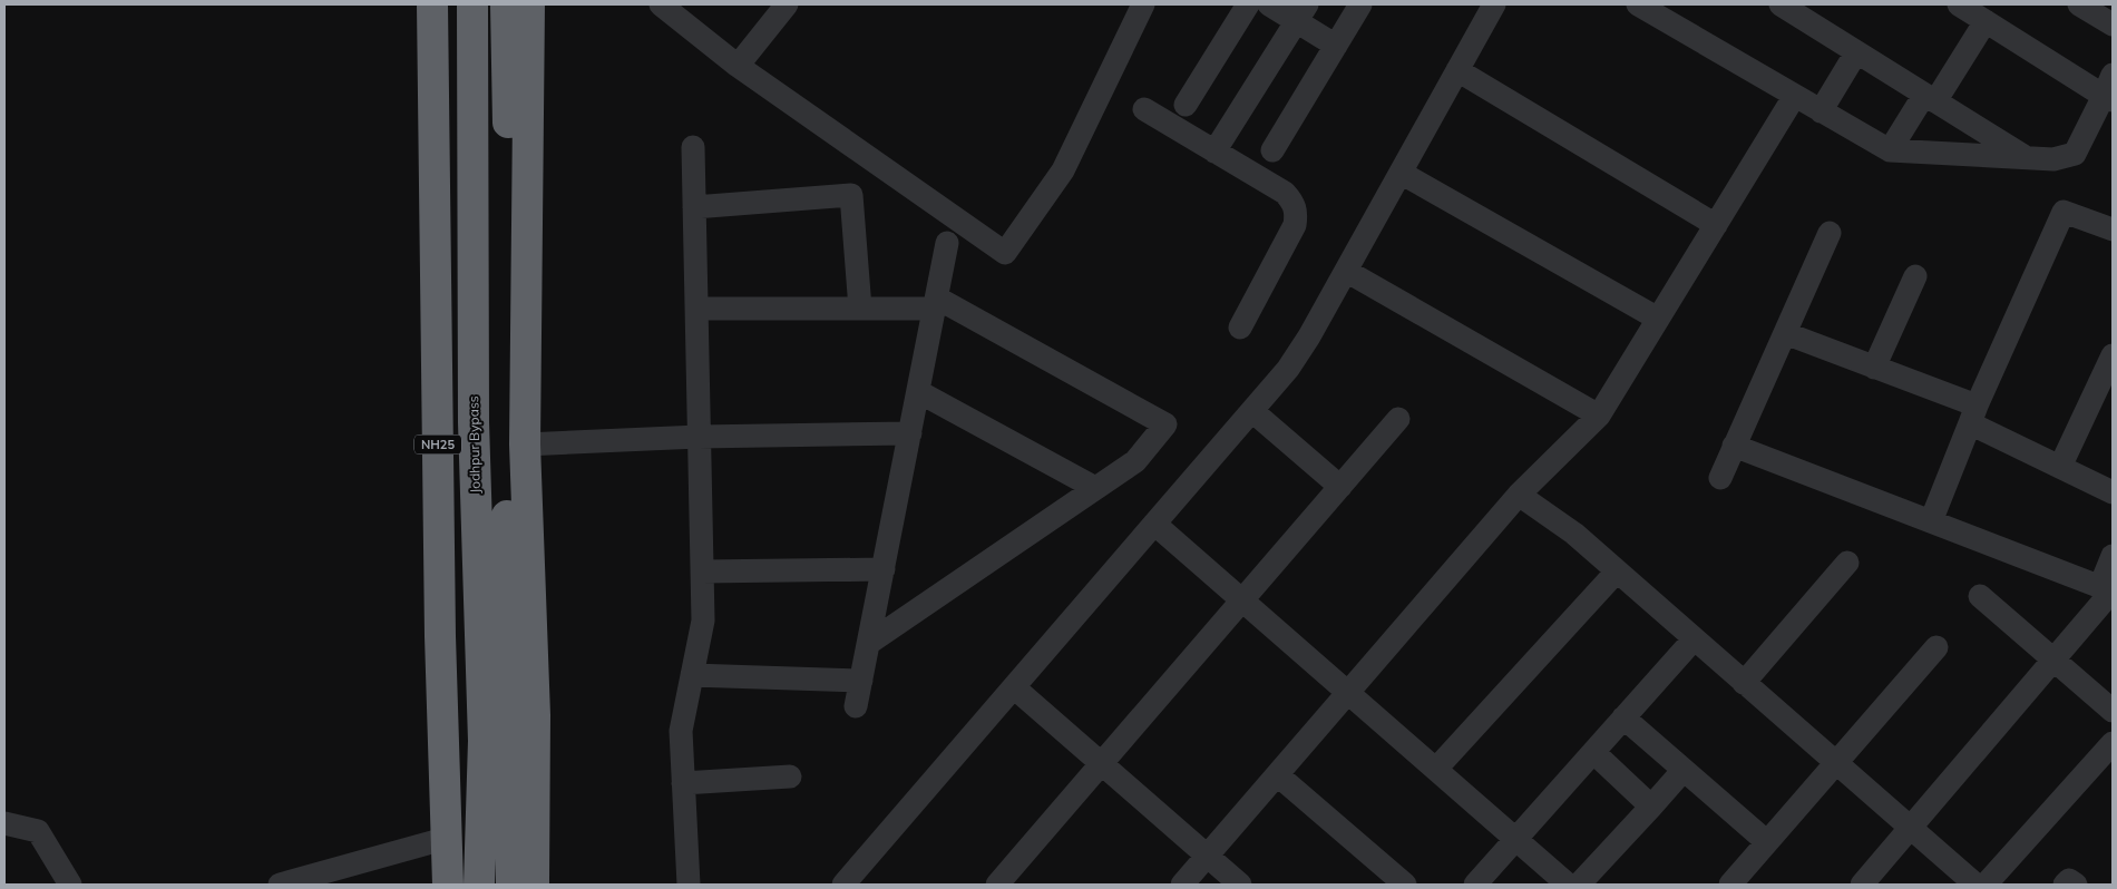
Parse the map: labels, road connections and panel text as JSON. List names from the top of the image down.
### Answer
{
  "streets": {
    "highway": ["NH25", "Jodhpur Bypass"]
  }
}
